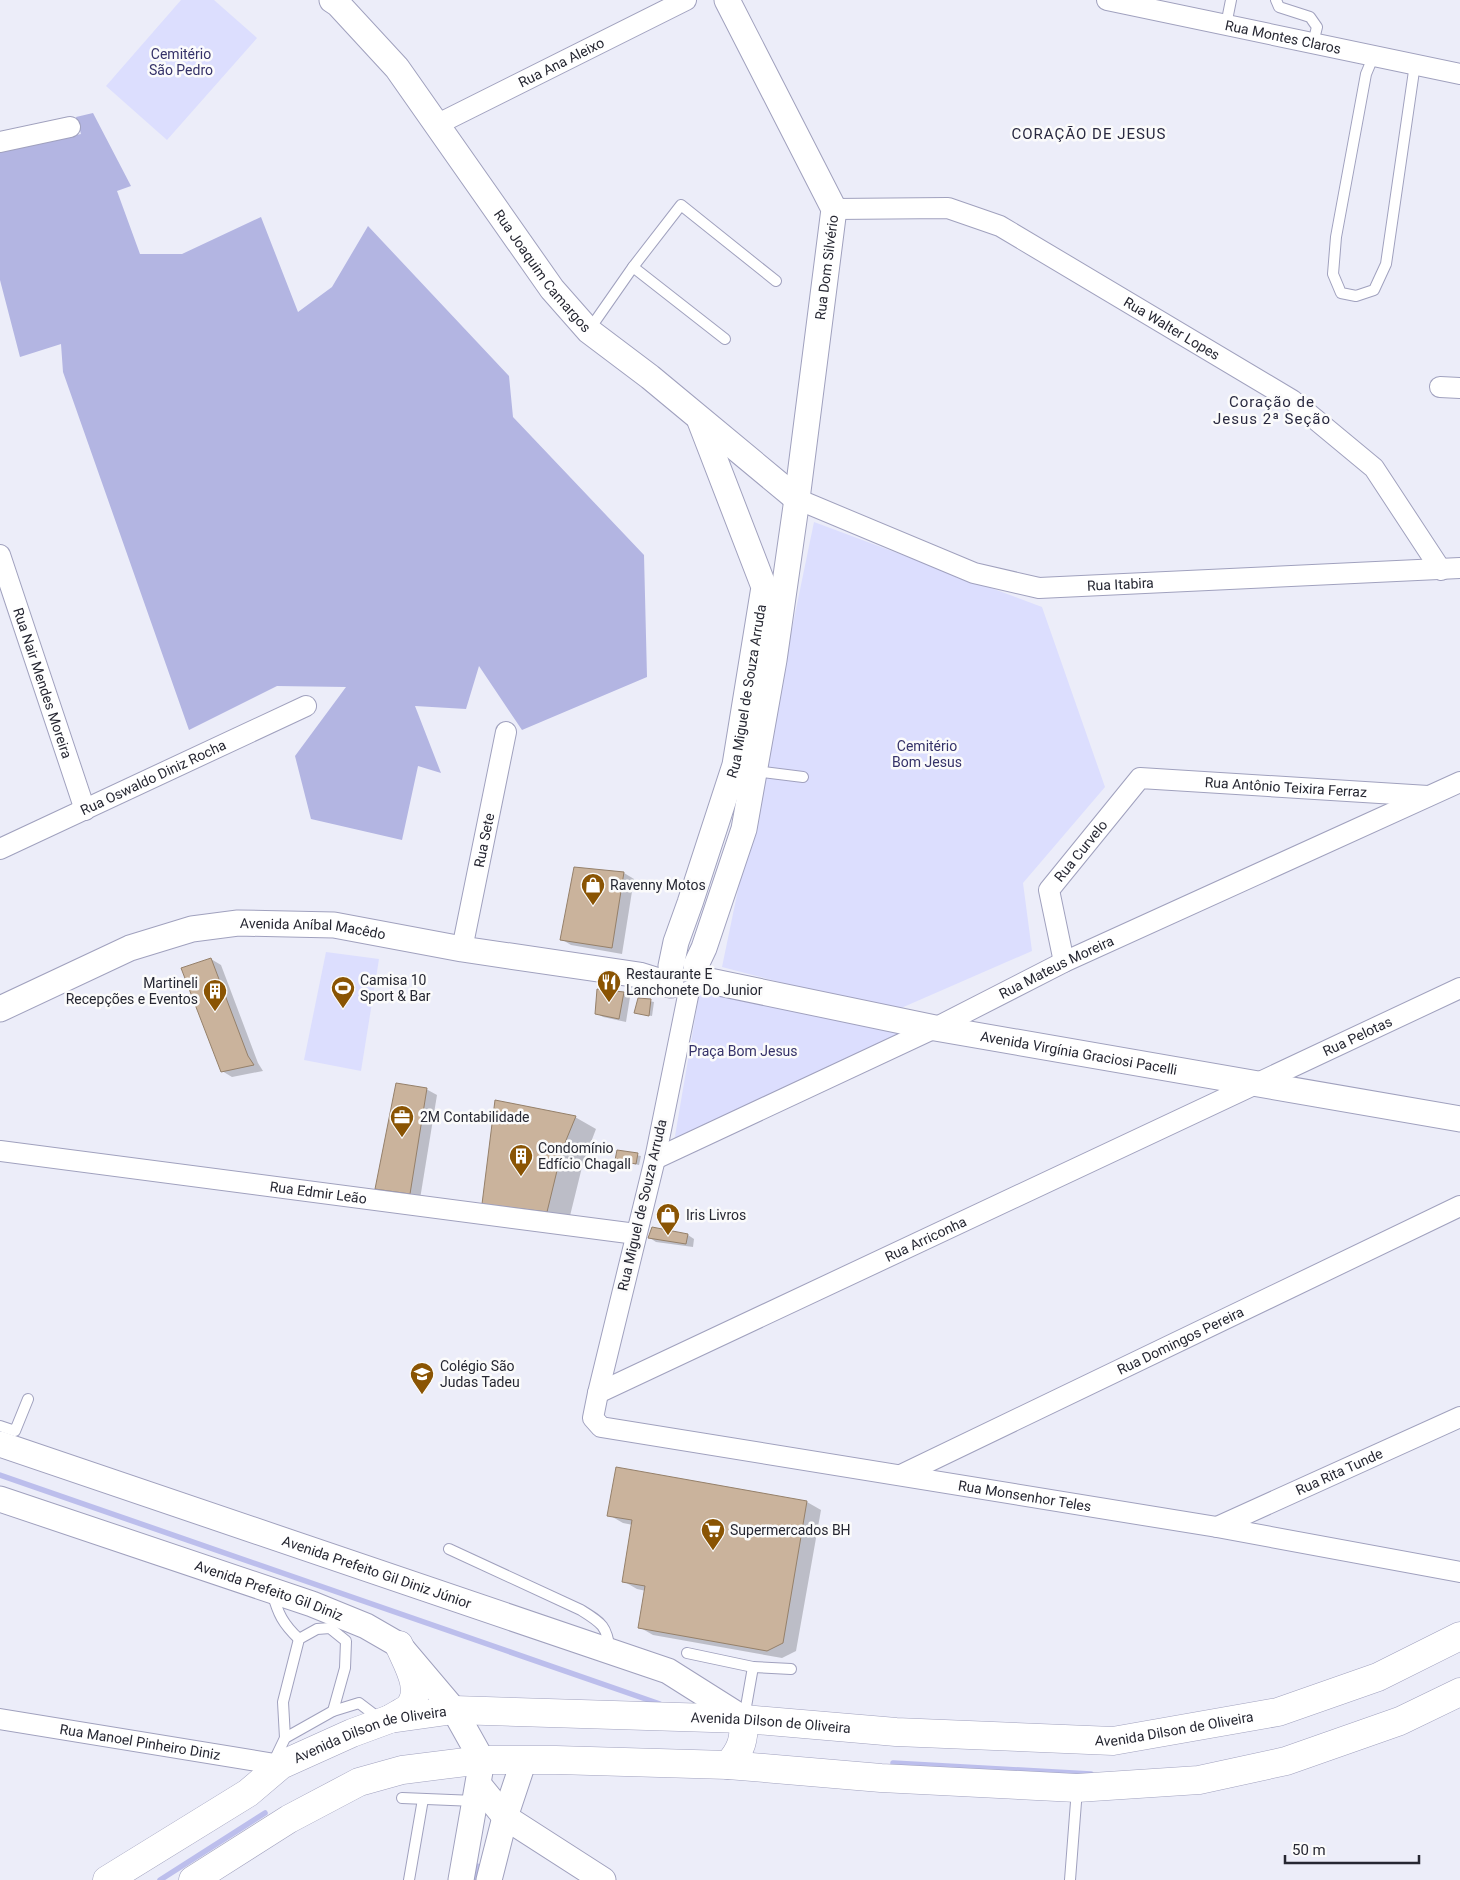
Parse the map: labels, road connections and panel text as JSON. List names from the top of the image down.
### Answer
{
  "streets": {
    "main road": ["Avenida Dilson de Oliveira"],
    "street": [
      "Rua Montes Claros",
      "Rua Ana Aleixo",
      "Rua Dom Silvério",
      "Rua Joaquim Camargos",
      "Rua Walter Lopes",
      "Rua Itabira",
      "Rua Nair Mendes Moreira",
      "Rua Miguel de Souza Arruda",
      "Rua Oswaldo Diniz Rocha",
      "Rua Antônio Teixira Ferraz",
      "Rua Sete",
      "Rua Curvelo",
      "Avenida Aníbal Macêdo",
      "Rua Mateus Moreira",
      "Rua Pelotas",
      "Avenida Virgínia Graciosi Pacelli",
      "Rua Edmir Leão",
      "Rua Arriconha",
      "Rua Domingos Pereira",
      "Rua Rita Tunde",
      "Rua Monsenhor Teles",
      "Avenida Prefeito Gil Diniz Júnior",
      "Avenida Prefeito Gil Diniz",
      "Rua Manoel Pinheiro Diniz"
    ]
  },
  "crossings": [
    ["Rua Ana Aleixo", "Rua Joaquim Camargos"],
    ["Rua Dom Silvério", "Rua Joaquim Camargos"],
    ["Rua Dom Silvério", "Rua Walter Lopes"],
    ["Rua Dom Silvério", "Rua Itabira"],
    ["Rua Dom Silvério", "Rua Miguel de Souza Arruda"],
    ["Rua Joaquim Camargos", "Rua Itabira"],
    ["Rua Joaquim Camargos", "Rua Miguel de Souza Arruda"],
    ["Rua Walter Lopes", "Rua Itabira"],
    ["Rua Itabira", "Rua Miguel de Souza Arruda"],
    ["Rua Nair Mendes Moreira", "Rua Oswaldo Diniz Rocha"],
    ["Rua Miguel de Souza Arruda", "Avenida Aníbal Macêdo"],
    ["Rua Miguel de Souza Arruda", "Rua Mateus Moreira"],
    ["Rua Miguel de Souza Arruda", "Avenida Virgínia Graciosi Pacelli"],
    ["Rua Miguel de Souza Arruda", "Rua Edmir Leão"],
    ["Rua Miguel de Souza Arruda", "Rua Arriconha"],
    ["Rua Miguel de Souza Arruda", "Rua Monsenhor Teles"],
    ["Rua Antônio Teixira Ferraz", "Rua Curvelo"],
    ["Rua Antônio Teixira Ferraz", "Rua Mateus Moreira"],
    ["Rua Sete", "Avenida Aníbal Macêdo"],
    ["Rua Curvelo", "Rua Mateus Moreira"],
    ["Avenida Aníbal Macêdo", "Avenida Virgínia Graciosi Pacelli"],
    ["Rua Mateus Moreira", "Avenida Virgínia Graciosi Pacelli"],
    ["Rua Pelotas", "Avenida Virgínia Graciosi Pacelli"],
    ["Rua Pelotas", "Rua Arriconha"],
    ["Avenida Virgínia Graciosi Pacelli", "Rua Arriconha"],
    ["Rua Domingos Pereira", "Rua Monsenhor Teles"],
    ["Rua Rita Tunde", "Rua Monsenhor Teles"],
    ["Avenida Prefeito Gil Diniz Júnior", "Avenida Dilson de Oliveira"],
    ["Avenida Prefeito Gil Diniz", "Avenida Dilson de Oliveira"],
    ["Avenida Dilson de Oliveira", "Rua Manoel Pinheiro Diniz"]
  ],
  "districts": ["CORAÇÃO DE JESUS", "Coração de Jesus 2ª Seção"],
  "parks": ["Cemitério São Pedro", "Cemitério Bom Jesus", "Praça Bom Jesus"],
  "places": {
    "shop": ["Ravenny Motos", "Iris Livros"],
    "restaurant": ["Restaurante E Lanchonete Do Junior"],
    "sports": ["Camisa 10 Sport & Bar"],
    "building": ["Martineli Recepções e Eventos", "Condomínio Edfício Chagall"],
    "office": ["2M Contabilidade"],
    "school or university": ["Colégio São Judas Tadeu"],
    "supermarket": ["Supermercados BH"]
  },
  "scale_bar": "50 m"
}
